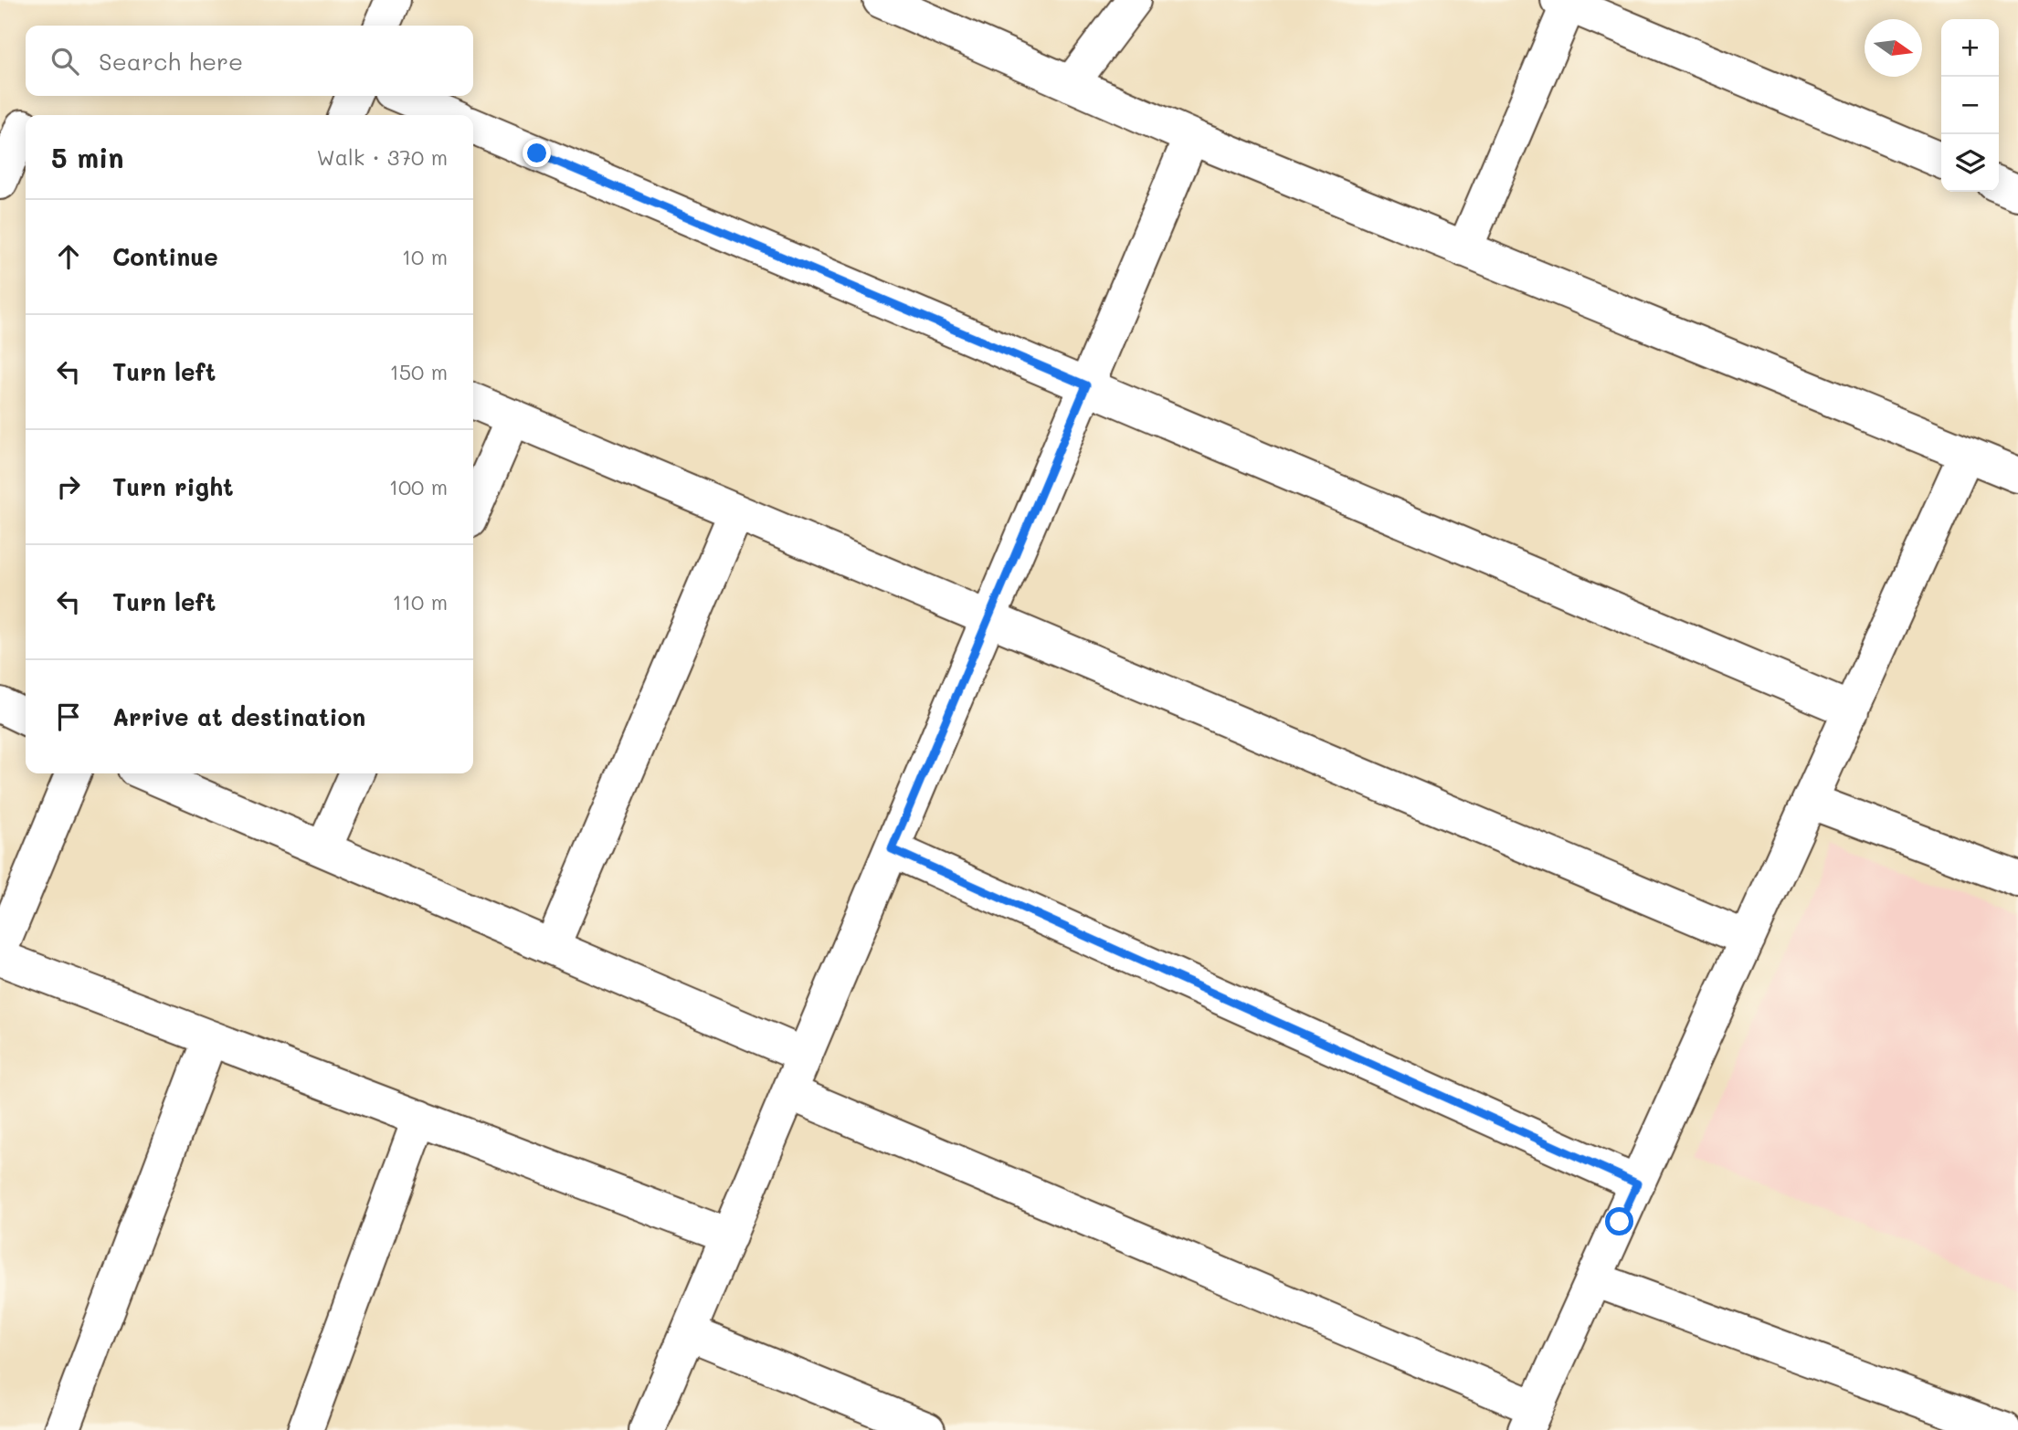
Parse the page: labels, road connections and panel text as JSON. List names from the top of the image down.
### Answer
{
  "north": "right",
  "page": {
    "map_buttons": ["+", "−"],
    "search": "Search here",
    "heading": ["5 min", "Walk · 370 m"],
    "list": [
      ["Continue", "10 m"],
      ["Turn left", "150 m"],
      ["Turn right", "100 m"],
      ["Turn left", "110 m"],
      "Arrive at destination"
    ]
  }
}
